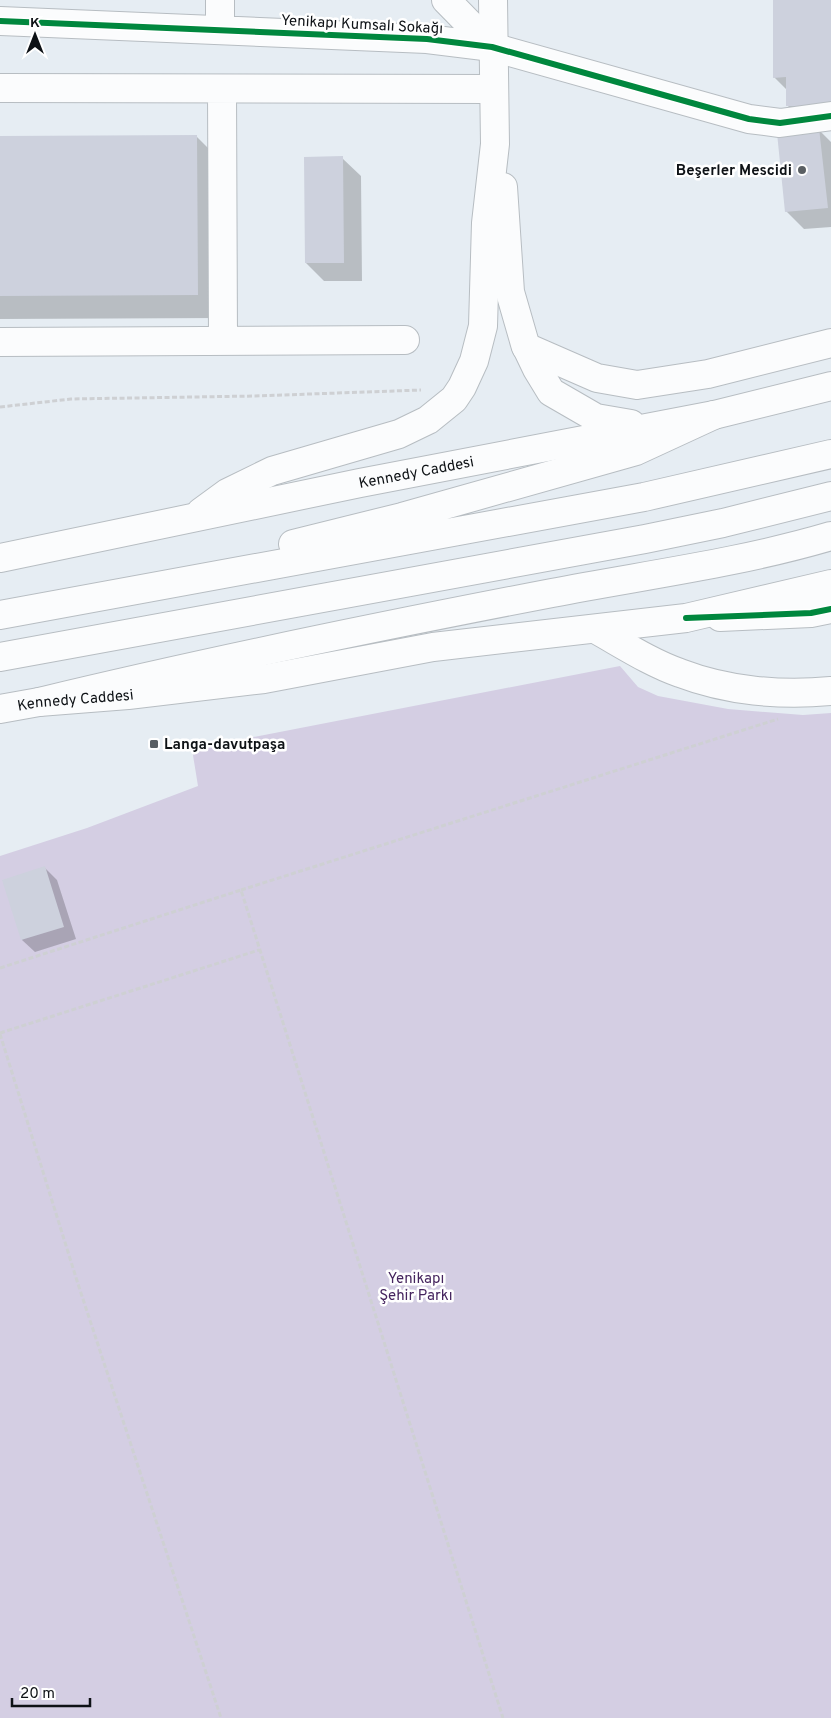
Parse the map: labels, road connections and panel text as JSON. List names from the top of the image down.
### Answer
{
  "streets": {
    "main road": ["Yenikapı Kumsalı Sokağı", "Kennedy Caddesi"]
  },
  "parks": ["Yenikapı Şehir Parkı"],
  "places": {
    "other": ["Beşerler Mescidi"],
    "transit": ["Langa-davutpaşa"]
  },
  "scale_bar": "20 m",
  "north": "top"
}
